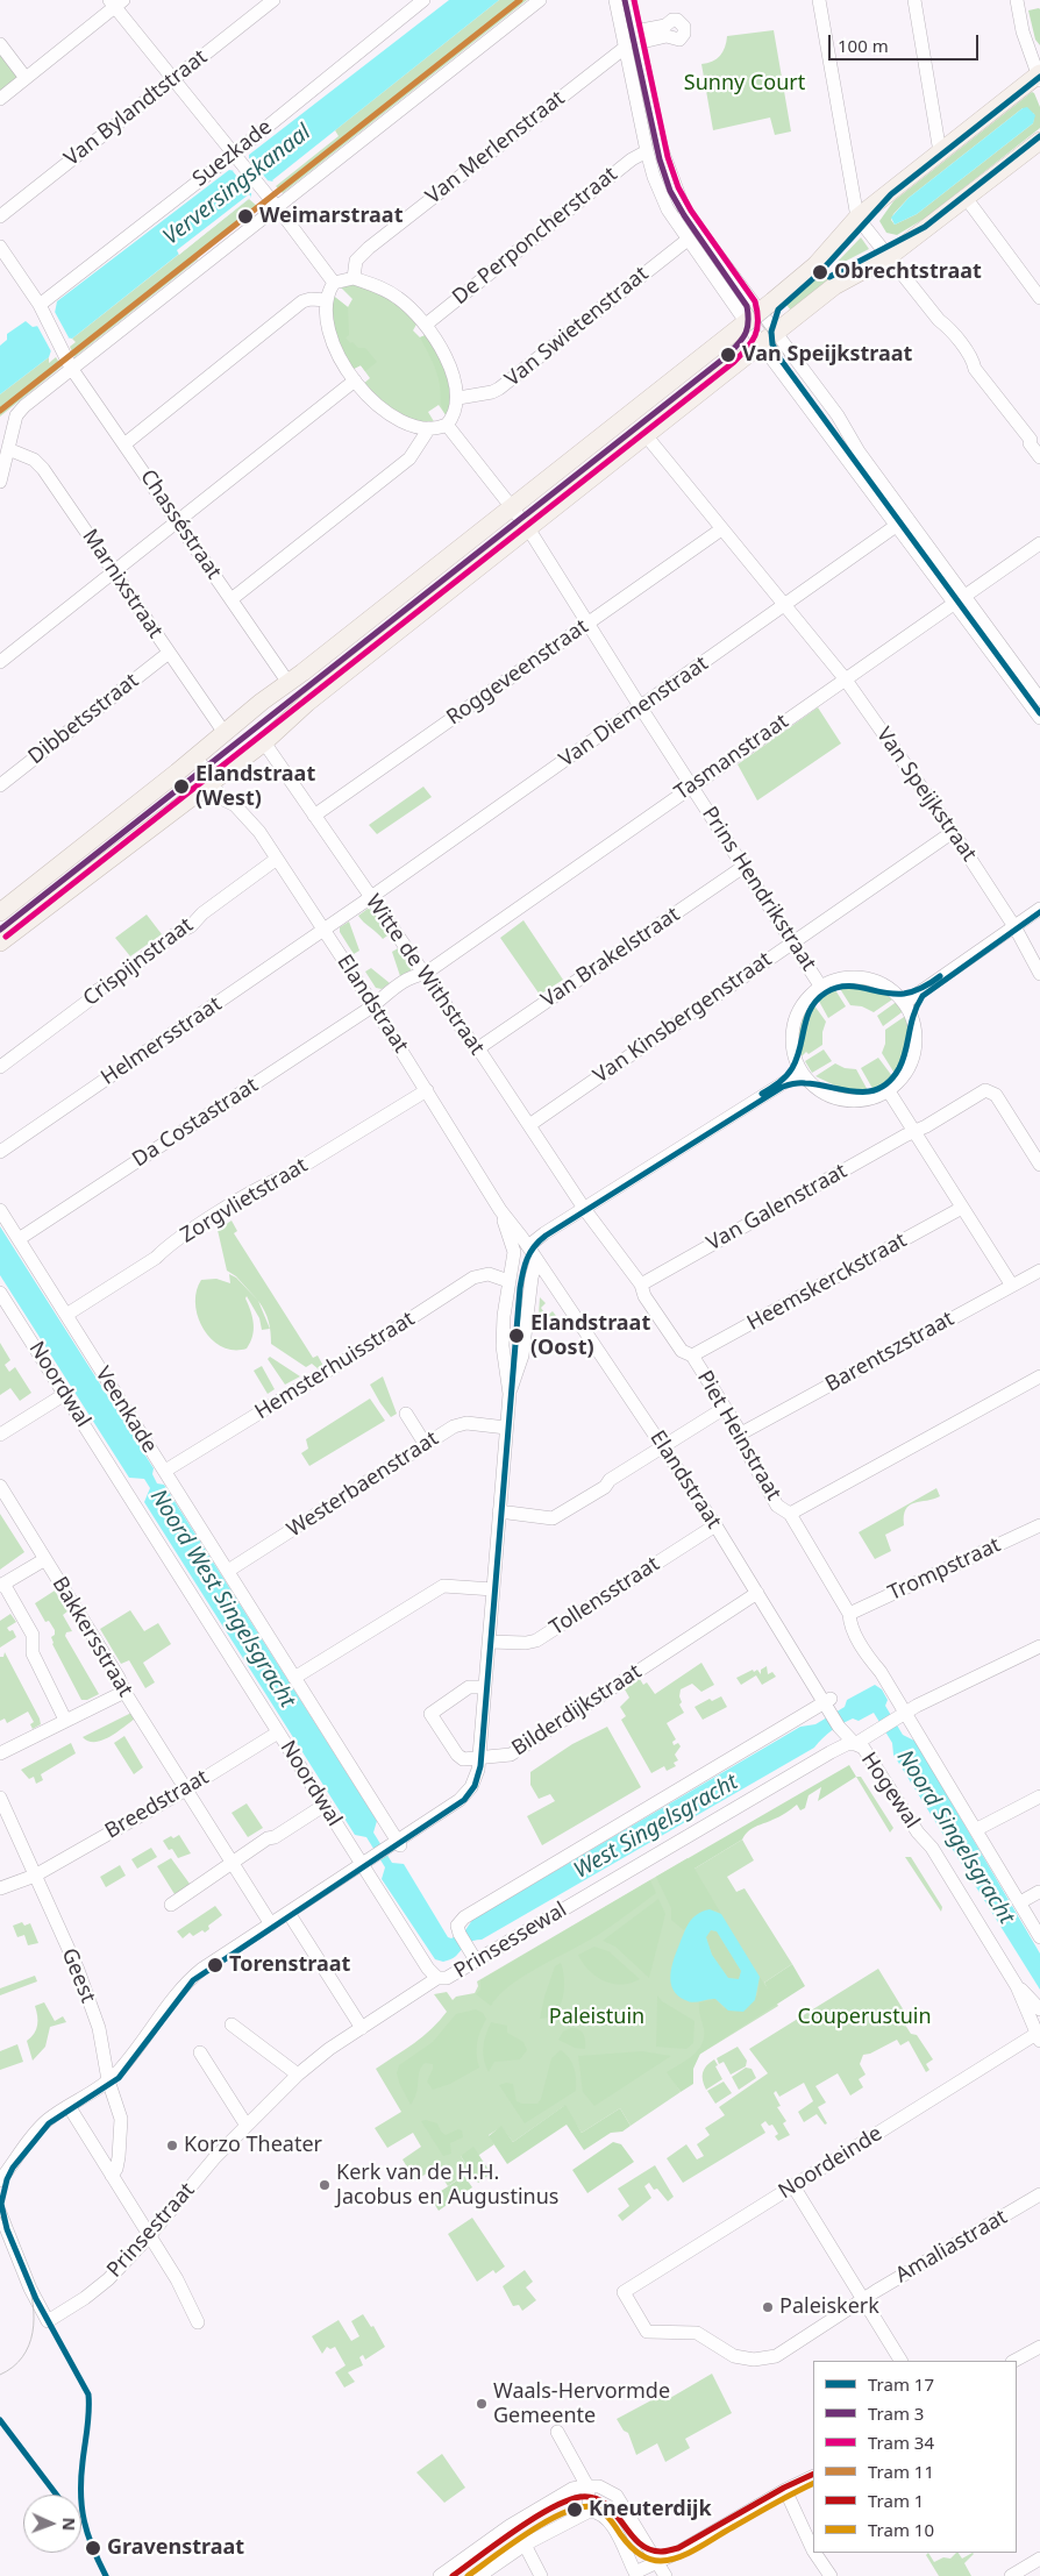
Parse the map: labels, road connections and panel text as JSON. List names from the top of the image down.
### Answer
{
  "streets": {
    "street": [
      "Van Bylandtstraat",
      "Van Merlenstraat",
      "Suezkade",
      "De Perponcherstraat",
      "Van Swietenstraat",
      "Chasséstraat",
      "Marnixstraat",
      "Roggeveenstraat",
      "Van Diemenstraat",
      "Dibbetsstraat",
      "Tasmanstraat",
      "Van Speijkstraat",
      "Prins Hendrikstraat",
      "Van Brakelstraat",
      "Crispijnstraat",
      "Witte de Withstraat",
      "Elandstraat",
      "Van Kinsbergenstraat",
      "Helmersstraat",
      "Da Costastraat",
      "Zorgvlietstraat",
      "Van Galenstraat",
      "Heemskerckstraat",
      "Barentszstraat",
      "Hemsterhuisstraat",
      "Noordwal",
      "Veenkade",
      "Piet Heinstraat",
      "Westerbaenstraat",
      "Trompstraat",
      "Tollensstraat",
      "Bakkersstraat",
      "Bilderdijkstraat",
      "Hogewal",
      "Breedstraat",
      "Prinsessewal",
      "Geest",
      "Noordeinde",
      "Prinsestraat",
      "Amaliastraat"
    ]
  },
  "crossings": [
    ["Suezkade", "Chasséstraat"],
    ["Marnixstraat", "Dibbetsstraat"],
    ["Roggeveenstraat", "Van Speijkstraat"],
    ["Roggeveenstraat", "Prins Hendrikstraat"],
    ["Roggeveenstraat", "Witte de Withstraat"],
    ["Van Diemenstraat", "Van Speijkstraat"],
    ["Van Diemenstraat", "Prins Hendrikstraat"],
    ["Van Diemenstraat", "Witte de Withstraat"],
    ["Van Diemenstraat", "Elandstraat"],
    ["Van Diemenstraat", "Helmersstraat"],
    ["Tasmanstraat", "Van Speijkstraat"],
    ["Tasmanstraat", "Prins Hendrikstraat"],
    ["Tasmanstraat", "Witte de Withstraat"],
    ["Tasmanstraat", "Elandstraat"],
    ["Tasmanstraat", "Da Costastraat"],
    ["Van Speijkstraat", "Van Kinsbergenstraat"],
    ["Prins Hendrikstraat", "Van Brakelstraat"],
    ["Prins Hendrikstraat", "Van Kinsbergenstraat"],
    ["Van Brakelstraat", "Witte de Withstraat"],
    ["Crispijnstraat", "Elandstraat"],
    ["Witte de Withstraat", "Van Kinsbergenstraat"],
    ["Witte de Withstraat", "Piet Heinstraat"],
    ["Elandstraat", "Helmersstraat"],
    ["Elandstraat", "Da Costastraat"],
    ["Elandstraat", "Zorgvlietstraat"],
    ["Elandstraat", "Tollensstraat"],
    ["Elandstraat", "Bilderdijkstraat"],
    ["Elandstraat", "Hogewal"],
    ["Da Costastraat", "Veenkade"],
    ["Zorgvlietstraat", "Veenkade"],
    ["Van Galenstraat", "Piet Heinstraat"],
    ["Heemskerckstraat", "Piet Heinstraat"],
    ["Barentszstraat", "Piet Heinstraat"],
    ["Hemsterhuisstraat", "Veenkade"],
    ["Noordwal", "Breedstraat"],
    ["Noordwal", "Prinsessewal"],
    ["Noordwal", "Prinsestraat"],
    ["Veenkade", "Westerbaenstraat"],
    ["Piet Heinstraat", "Trompstraat"],
    ["Piet Heinstraat", "Prinsessewal"],
    ["Bakkersstraat", "Breedstraat"],
    ["Hogewal", "Prinsessewal"],
    ["Hogewal", "Noordeinde"],
    ["Breedstraat", "Geest"],
    ["Prinsessewal", "Prinsestraat"],
    ["Noordeinde", "Amaliastraat"]
  ],
  "water": [
    "Verversingskanaal",
    "Noord West Singelsgracht",
    "West Singelsgracht",
    "Noord Singelsgracht"
  ],
  "parks": ["Sunny Court", "Paleistuin", "Couperustuin"],
  "places": [
    "Weimarstraat",
    "Obrechtstraat",
    "Van Speijkstraat",
    "Elandstraat (West)",
    "Elandstraat (Oost)",
    "Torenstraat",
    "Korzo Theater",
    "Kerk van de H.H. Jacobus en Augustinus",
    "Paleiskerk",
    "Waals-Hervormde Gemeente",
    "Kneuterdijk",
    "Gravenstraat"
  ],
  "lines": [
    "tram line 3",
    "tram line 34",
    "tram line 11",
    "tram line 17",
    "tram line 1",
    "tram line 10"
  ],
  "legend": [
    "Tram 17",
    "Tram 3",
    "Tram 34",
    "Tram 11",
    "Tram 1",
    "Tram 10"
  ],
  "scale_bar": "100 m",
  "north": "right"
}
